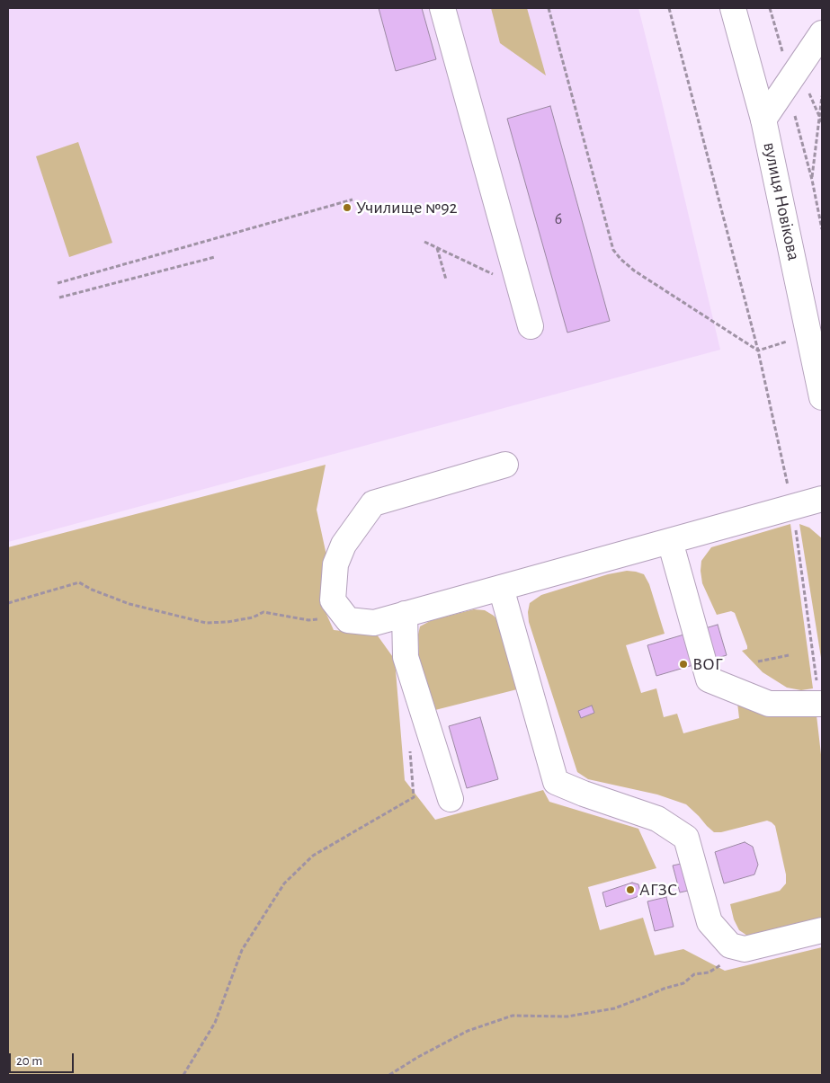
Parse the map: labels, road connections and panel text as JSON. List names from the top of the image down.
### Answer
{
  "streets": {
    "main road": ["вулиця Новікова"]
  },
  "places": ["Училище №92", "ВОГ", "АГЗС"],
  "house_numbers": ["6"],
  "scale_bar": "20 m"
}
